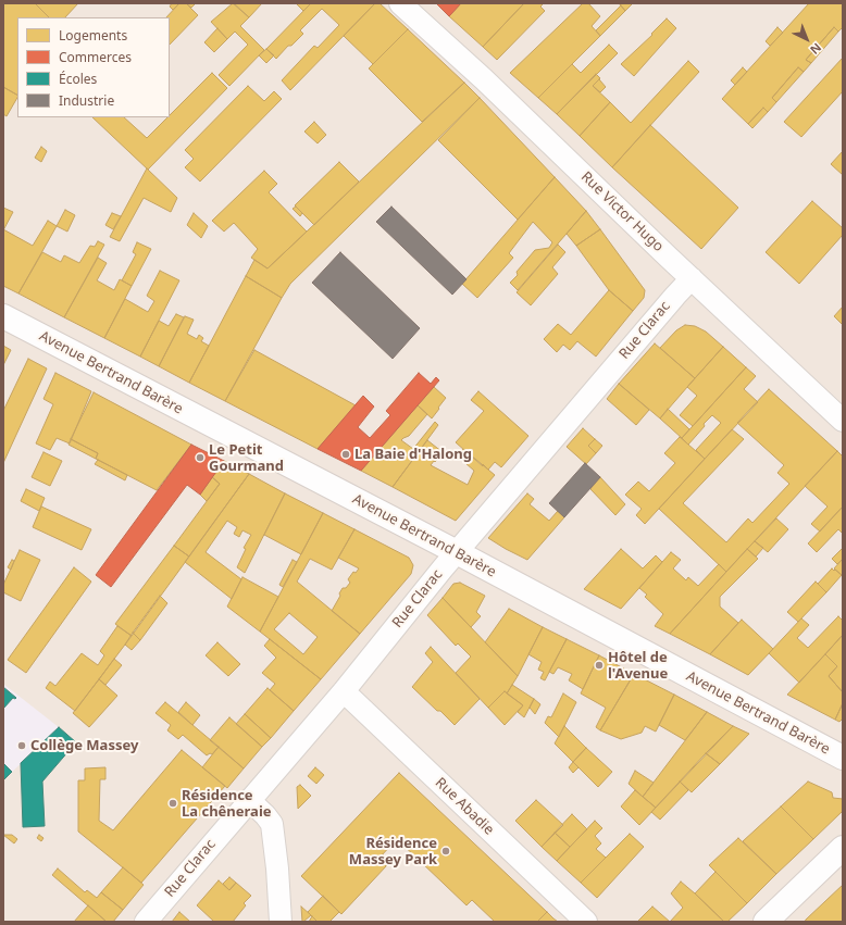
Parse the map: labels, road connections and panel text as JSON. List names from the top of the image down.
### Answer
{
  "streets": {
    "main road": ["Avenue Bertrand Barère"],
    "street": ["Rue Victor Hugo", "Rue Clarac", "Rue Abadie"]
  },
  "crossings": [
    ["Rue Victor Hugo", "Rue Clarac"],
    ["Rue Clarac", "Avenue Bertrand Barère"],
    ["Rue Clarac", "Rue Abadie"]
  ],
  "places": [
    "La Baie d'Halong",
    "Le Petit Gourmand",
    "Hôtel de l'Avenue",
    "Collège Massey",
    "Résidence La chêneraie",
    "Résidence Massey Park"
  ],
  "legend": [
    "Logements",
    "Commerces",
    "Écoles",
    "Industrie"
  ],
  "north": "bottom right"
}
